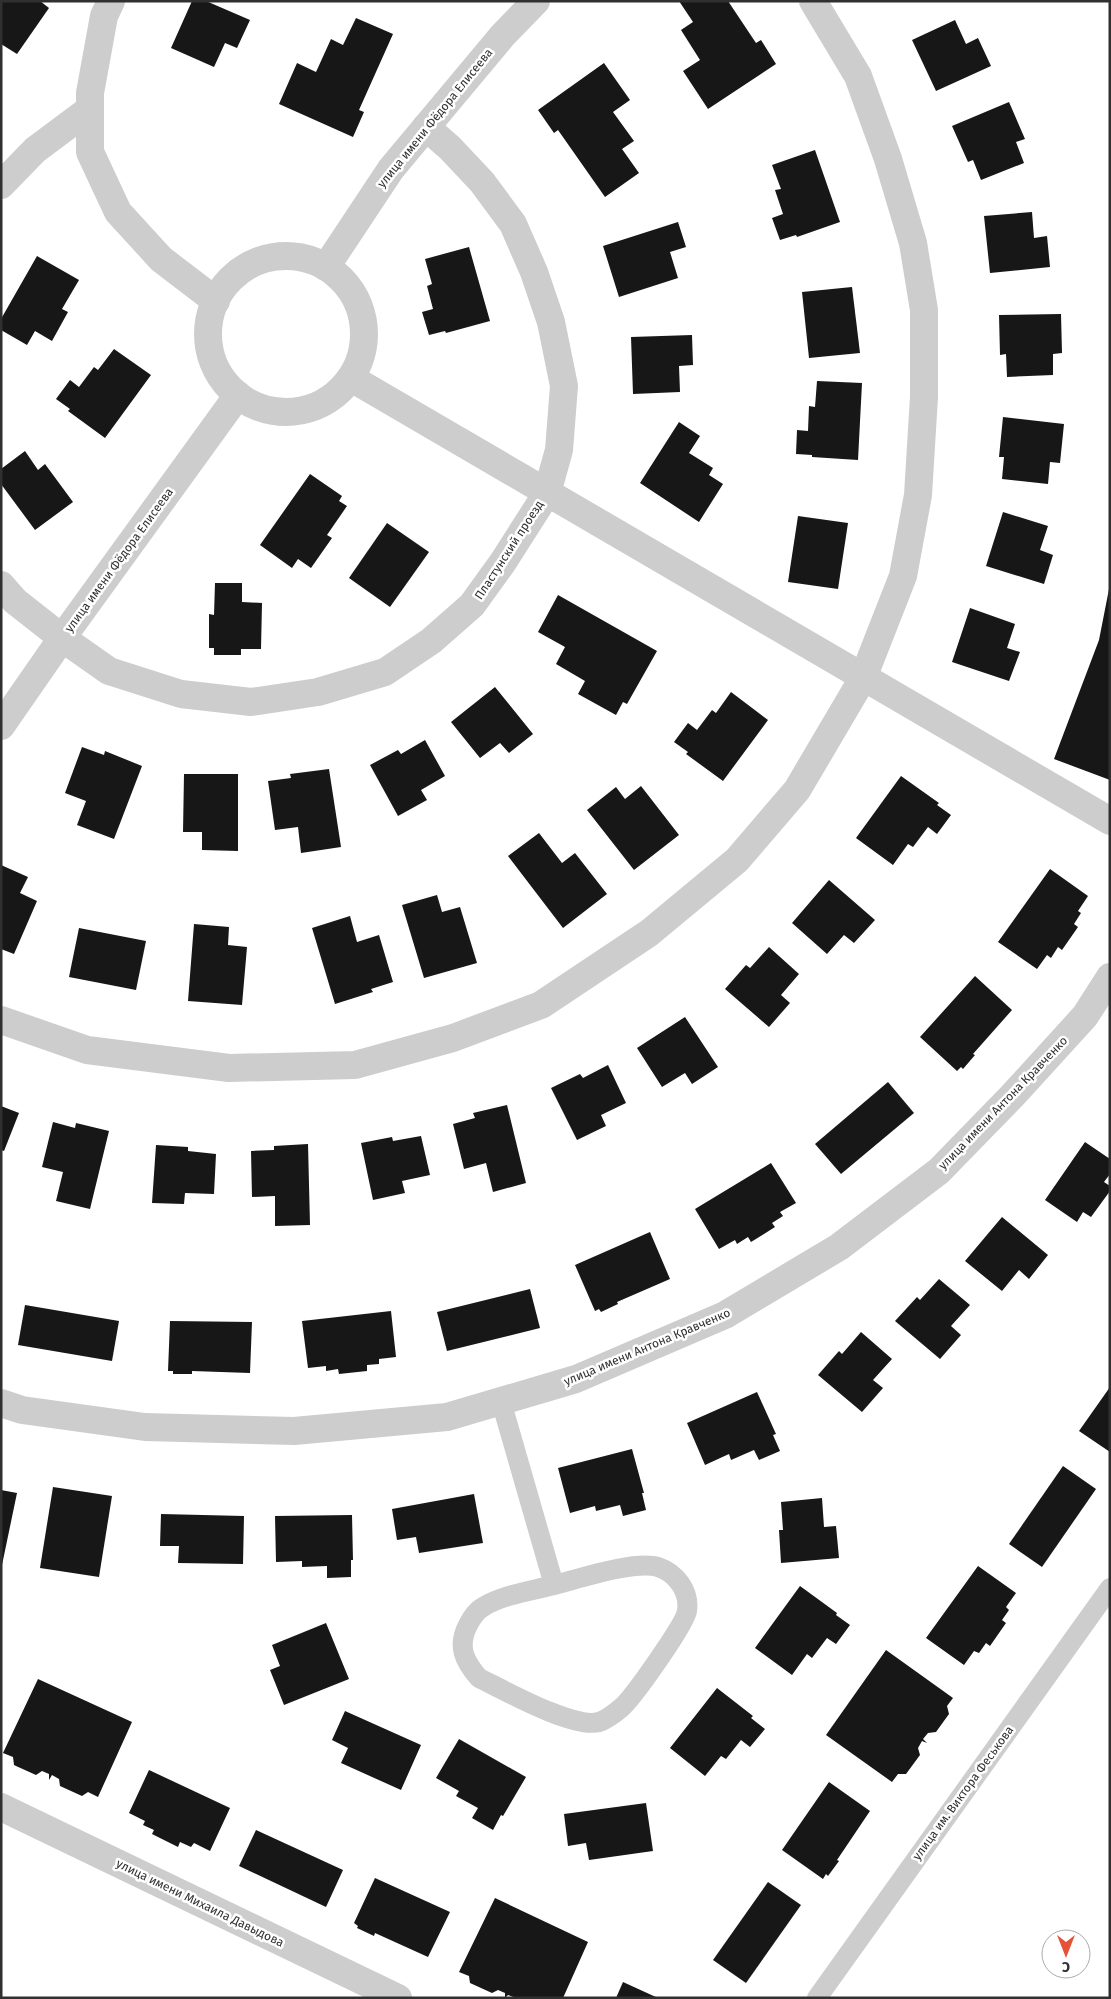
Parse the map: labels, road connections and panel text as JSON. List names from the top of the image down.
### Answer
{
  "streets": {
    "street": [
      "улица имени Фёдора Елисеева",
      "Пластунский проезд",
      "улица имени Антона Кравченко",
      "улица имени Михаила Давыдова"
    ],
    "lane": ["улица им. Виктора Феськова"]
  },
  "crossings": [
    ["улица имени Фёдора Елисеева", "Пластунский проезд"]
  ],
  "north": "bottom"
}
